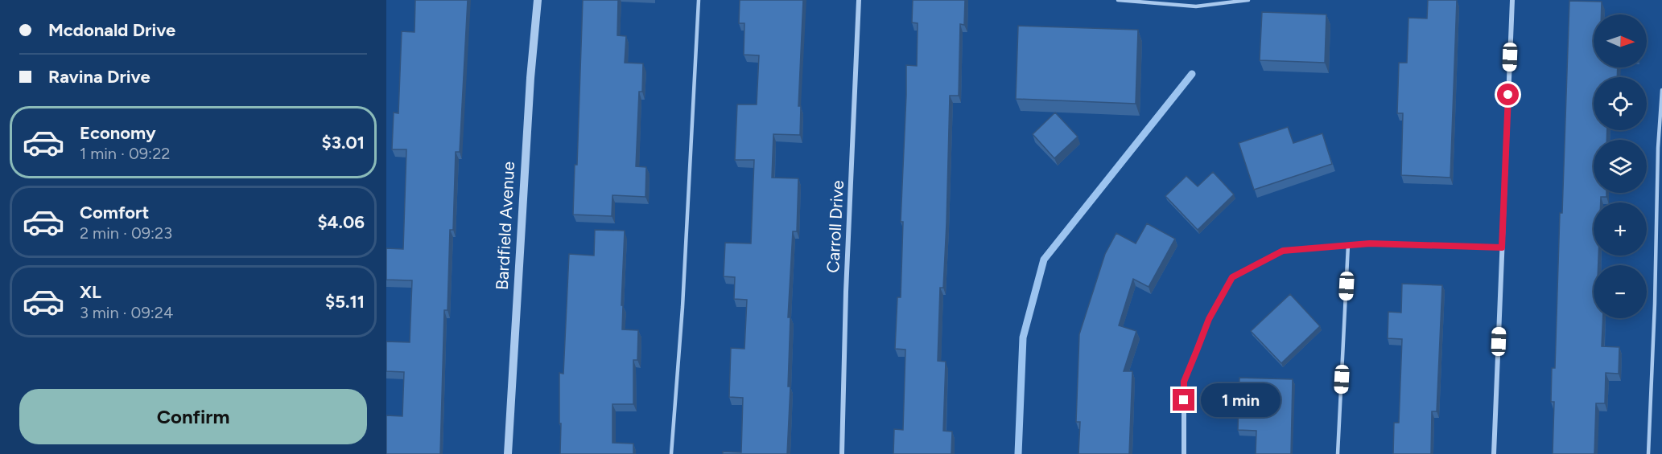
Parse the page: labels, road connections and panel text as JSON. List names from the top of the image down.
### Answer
{
  "streets": {
    "street": ["Bardfield Avenue", "Carroll Drive"]
  },
  "north": "right",
  "page": {
    "banner": ["Mcdonald Drive", "Ravina Drive"],
    "map_buttons": ["+", "−"],
    "list": [
      {
        "name": "Economy",
        "note": "1 min · 09:22",
        "value": "$3.01"
      },
      {
        "name": "Comfort",
        "note": "2 min · 09:23",
        "value": "$4.06"
      },
      {
        "name": "XL",
        "note": "3 min · 09:24",
        "value": "$5.11"
      }
    ],
    "buttons": "Confirm",
    "bubble": "1 min"
  }
}
